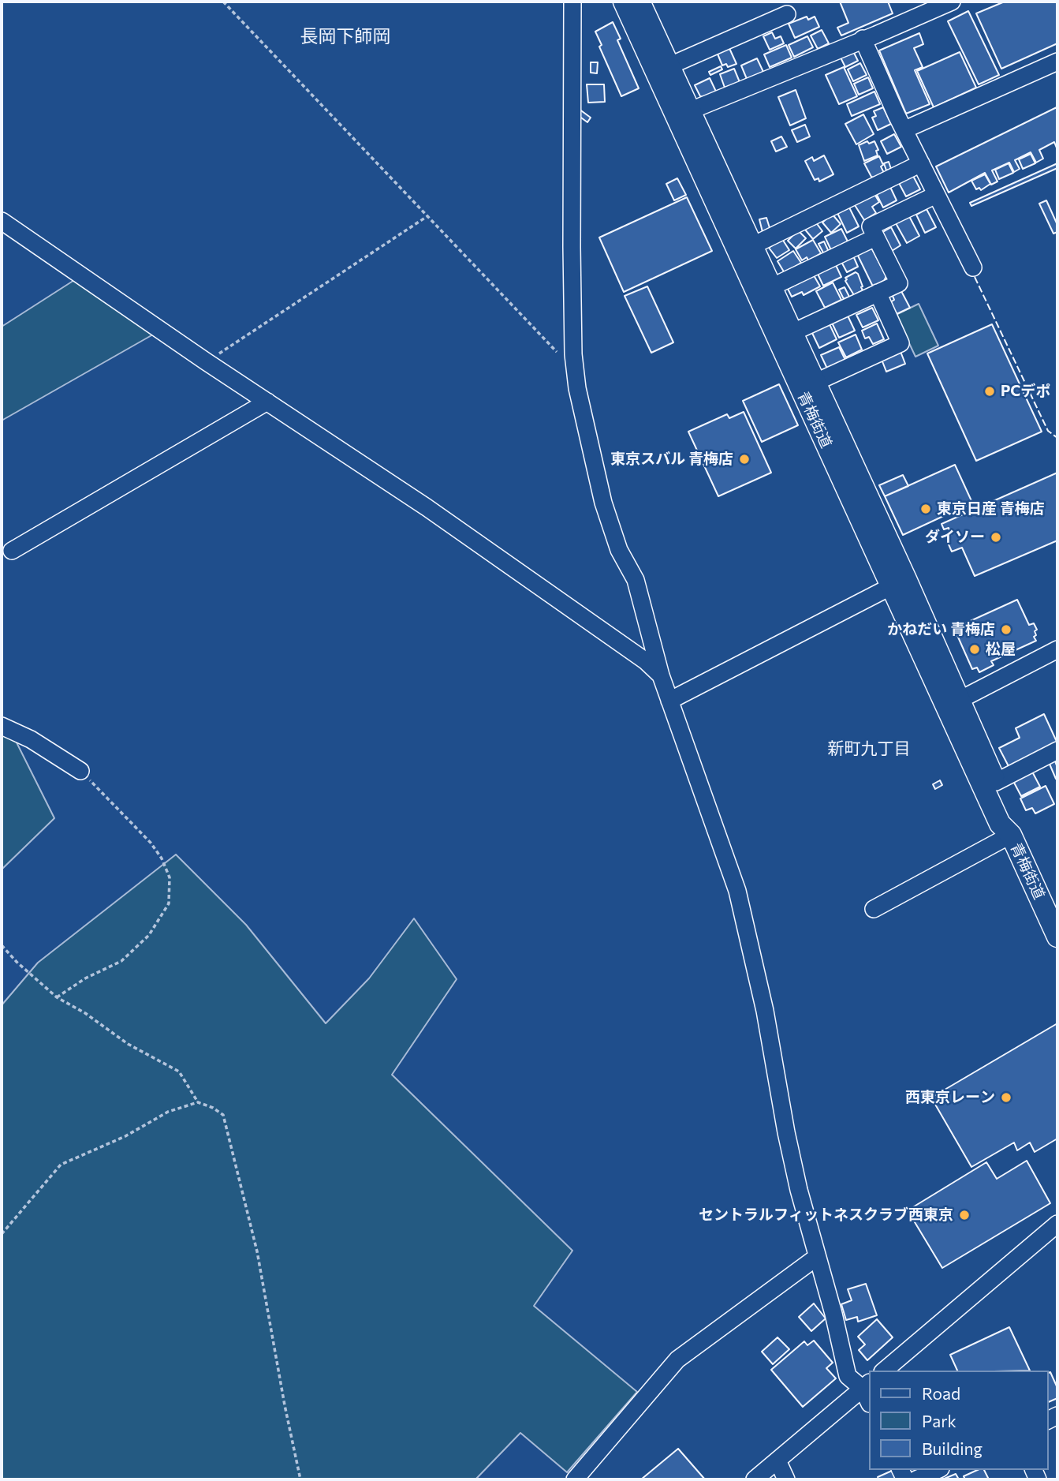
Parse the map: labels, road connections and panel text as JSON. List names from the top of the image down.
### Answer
{
  "streets": {
    "main road": ["青梅街道"]
  },
  "districts": ["長岡下師岡", "新町九丁目"],
  "places": [
    "PCデポ",
    "東京スバル 青梅店",
    "東京日産 青梅店",
    "ダイソー",
    "かねだい 青梅店",
    "松屋",
    "西東京レーン",
    "セントラルフィットネスクラブ西東京"
  ],
  "legend": ["Road", "Park", "Building"]
}
